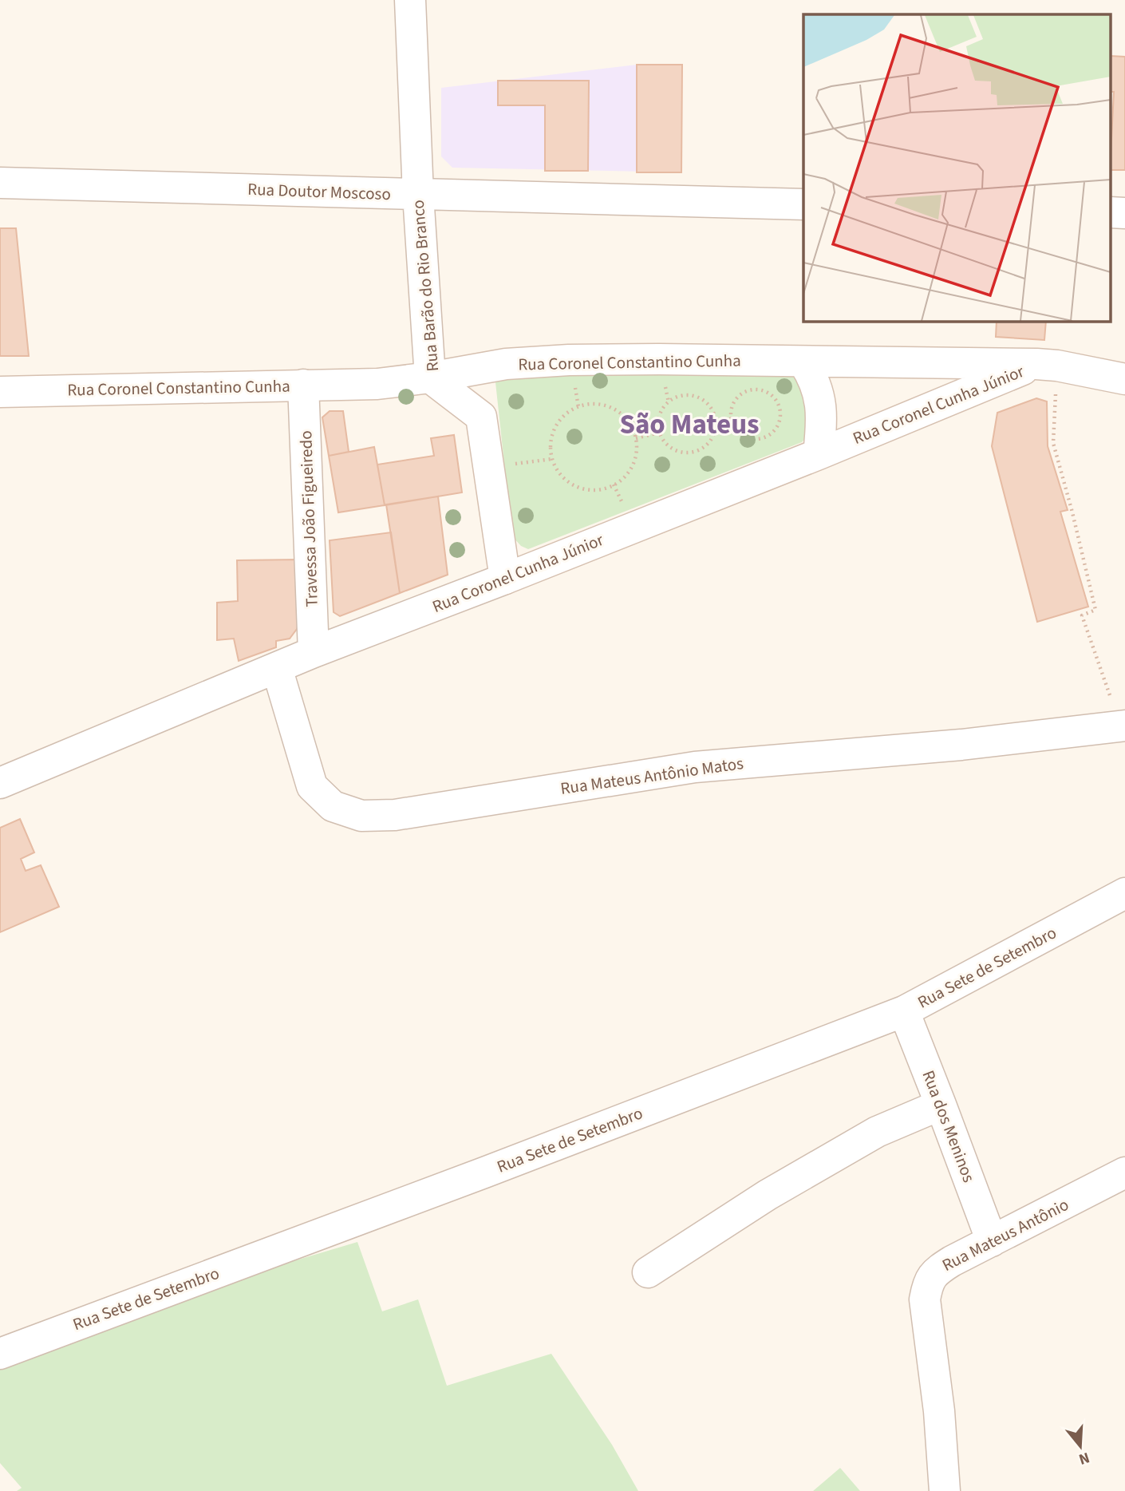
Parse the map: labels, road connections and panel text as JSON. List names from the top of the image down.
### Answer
{
  "streets": {
    "street": [
      "Rua Doutor Moscoso",
      "Rua Barão do Rio Branco",
      "Rua Coronel Constantino Cunha",
      "Rua Coronel Cunha Júnior",
      "Travessa João Figueiredo",
      "Rua Mateus Antônio Matos",
      "Rua Sete de Setembro",
      "Rua dos Meninos",
      "Rua Mateus Antônio"
    ]
  },
  "crossings": [
    ["Rua Doutor Moscoso", "Rua Barão do Rio Branco"],
    ["Rua Barão do Rio Branco", "Rua Coronel Constantino Cunha"],
    ["Rua Coronel Constantino Cunha", "Rua Coronel Cunha Júnior"],
    ["Rua Coronel Constantino Cunha", "Travessa João Figueiredo"],
    ["Rua Coronel Cunha Júnior", "Travessa João Figueiredo"],
    ["Rua Coronel Cunha Júnior", "Rua Mateus Antônio Matos"],
    ["Rua Sete de Setembro", "Rua dos Meninos"],
    ["Rua dos Meninos", "Rua Mateus Antônio"]
  ],
  "districts": ["São Mateus"],
  "north": "bottom"
}
